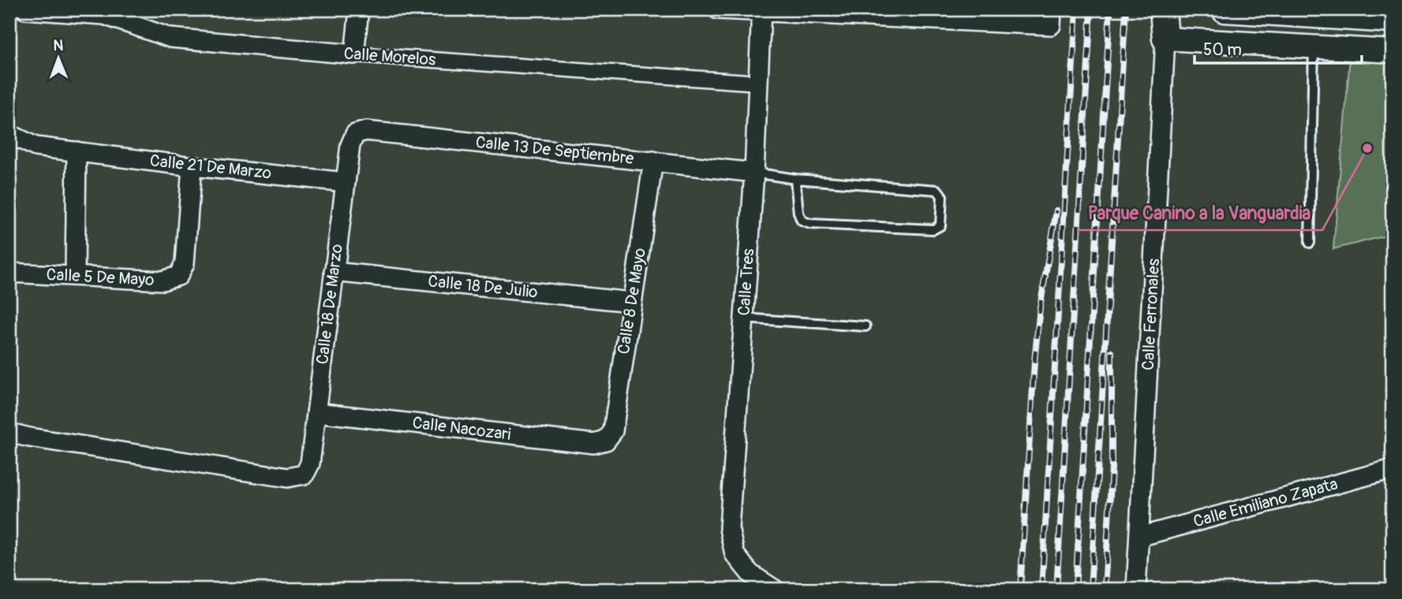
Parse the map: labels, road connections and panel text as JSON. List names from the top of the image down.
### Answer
{
  "streets": {
    "street": [
      "Calle Morelos",
      "Calle 13 De Septiembre",
      "Calle 21 De Marzo",
      "Calle 5 De Mayo",
      "Calle Tres",
      "Calle 18 De Julio",
      "Calle 8 De Mayo",
      "Calle 18 De Marzo",
      "Calle Ferronales",
      "Calle Nacozari",
      "Calle Emiliano Zapata"
    ]
  },
  "crossings": [
    ["Calle Morelos", "Calle Tres"],
    ["Calle 13 De Septiembre", "Calle Tres"],
    ["Calle 13 De Septiembre", "Calle 8 De Mayo"],
    ["Calle 13 De Septiembre", "Calle 18 De Marzo"],
    ["Calle 21 De Marzo", "Calle 5 De Mayo"],
    ["Calle 21 De Marzo", "Calle 18 De Marzo"],
    ["Calle 18 De Julio", "Calle 8 De Mayo"],
    ["Calle 18 De Julio", "Calle 18 De Marzo"],
    ["Calle 8 De Mayo", "Calle Nacozari"],
    ["Calle 18 De Marzo", "Calle Nacozari"],
    ["Calle Ferronales", "Calle Emiliano Zapata"]
  ],
  "places": ["Parque Canino a la Vanguardia"],
  "scale_bar": "50 m",
  "north": "top"
}
